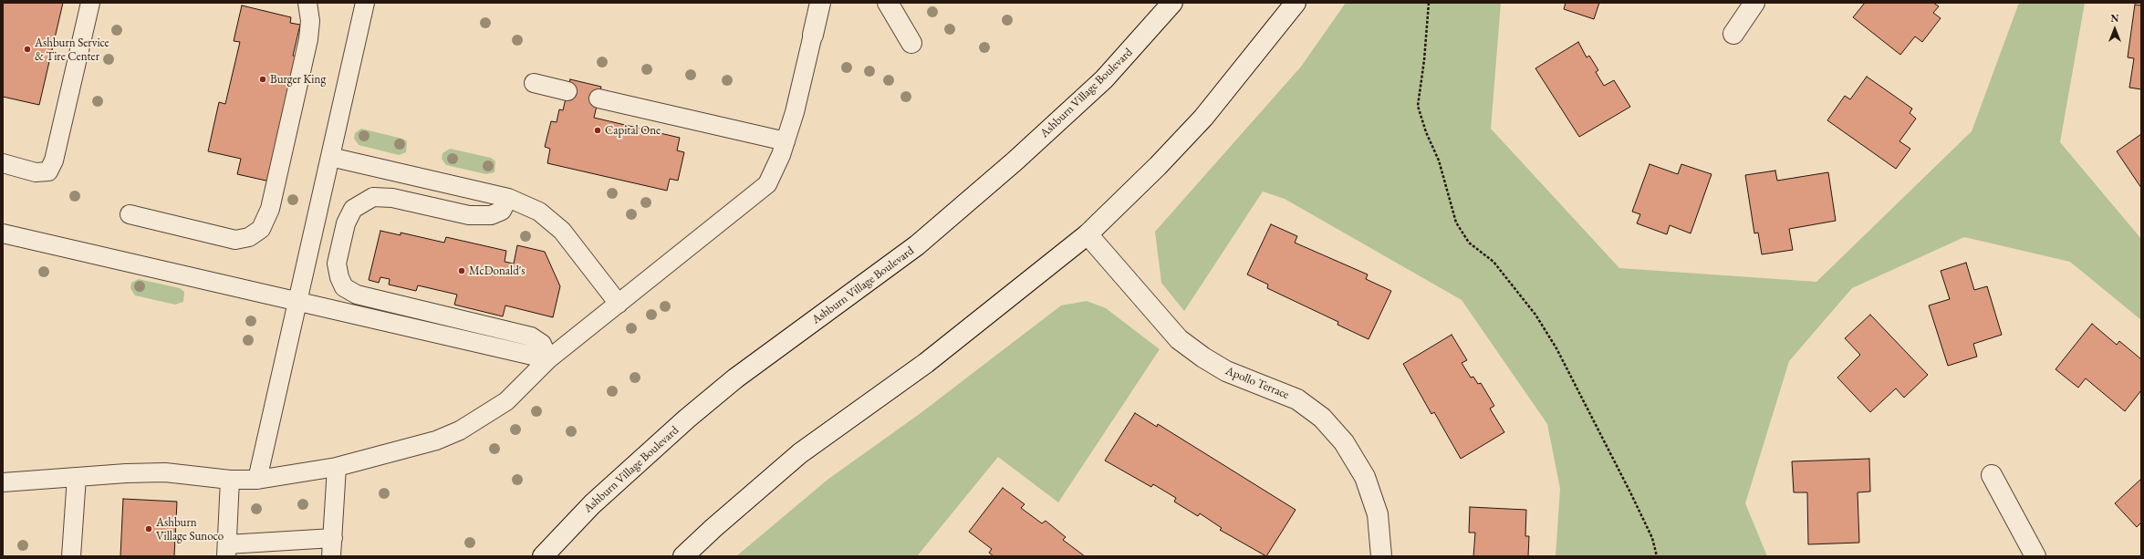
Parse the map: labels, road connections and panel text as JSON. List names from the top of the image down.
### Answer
{
  "streets": {
    "main road": ["Ashburn Village Boulevard", "Apollo Terrace"]
  },
  "places": [
    "Ashburn Service & Tire Center",
    "Burger King",
    "Capital One",
    "McDonald's",
    "Ashburn Village Sunoco"
  ],
  "north": "top"
}
